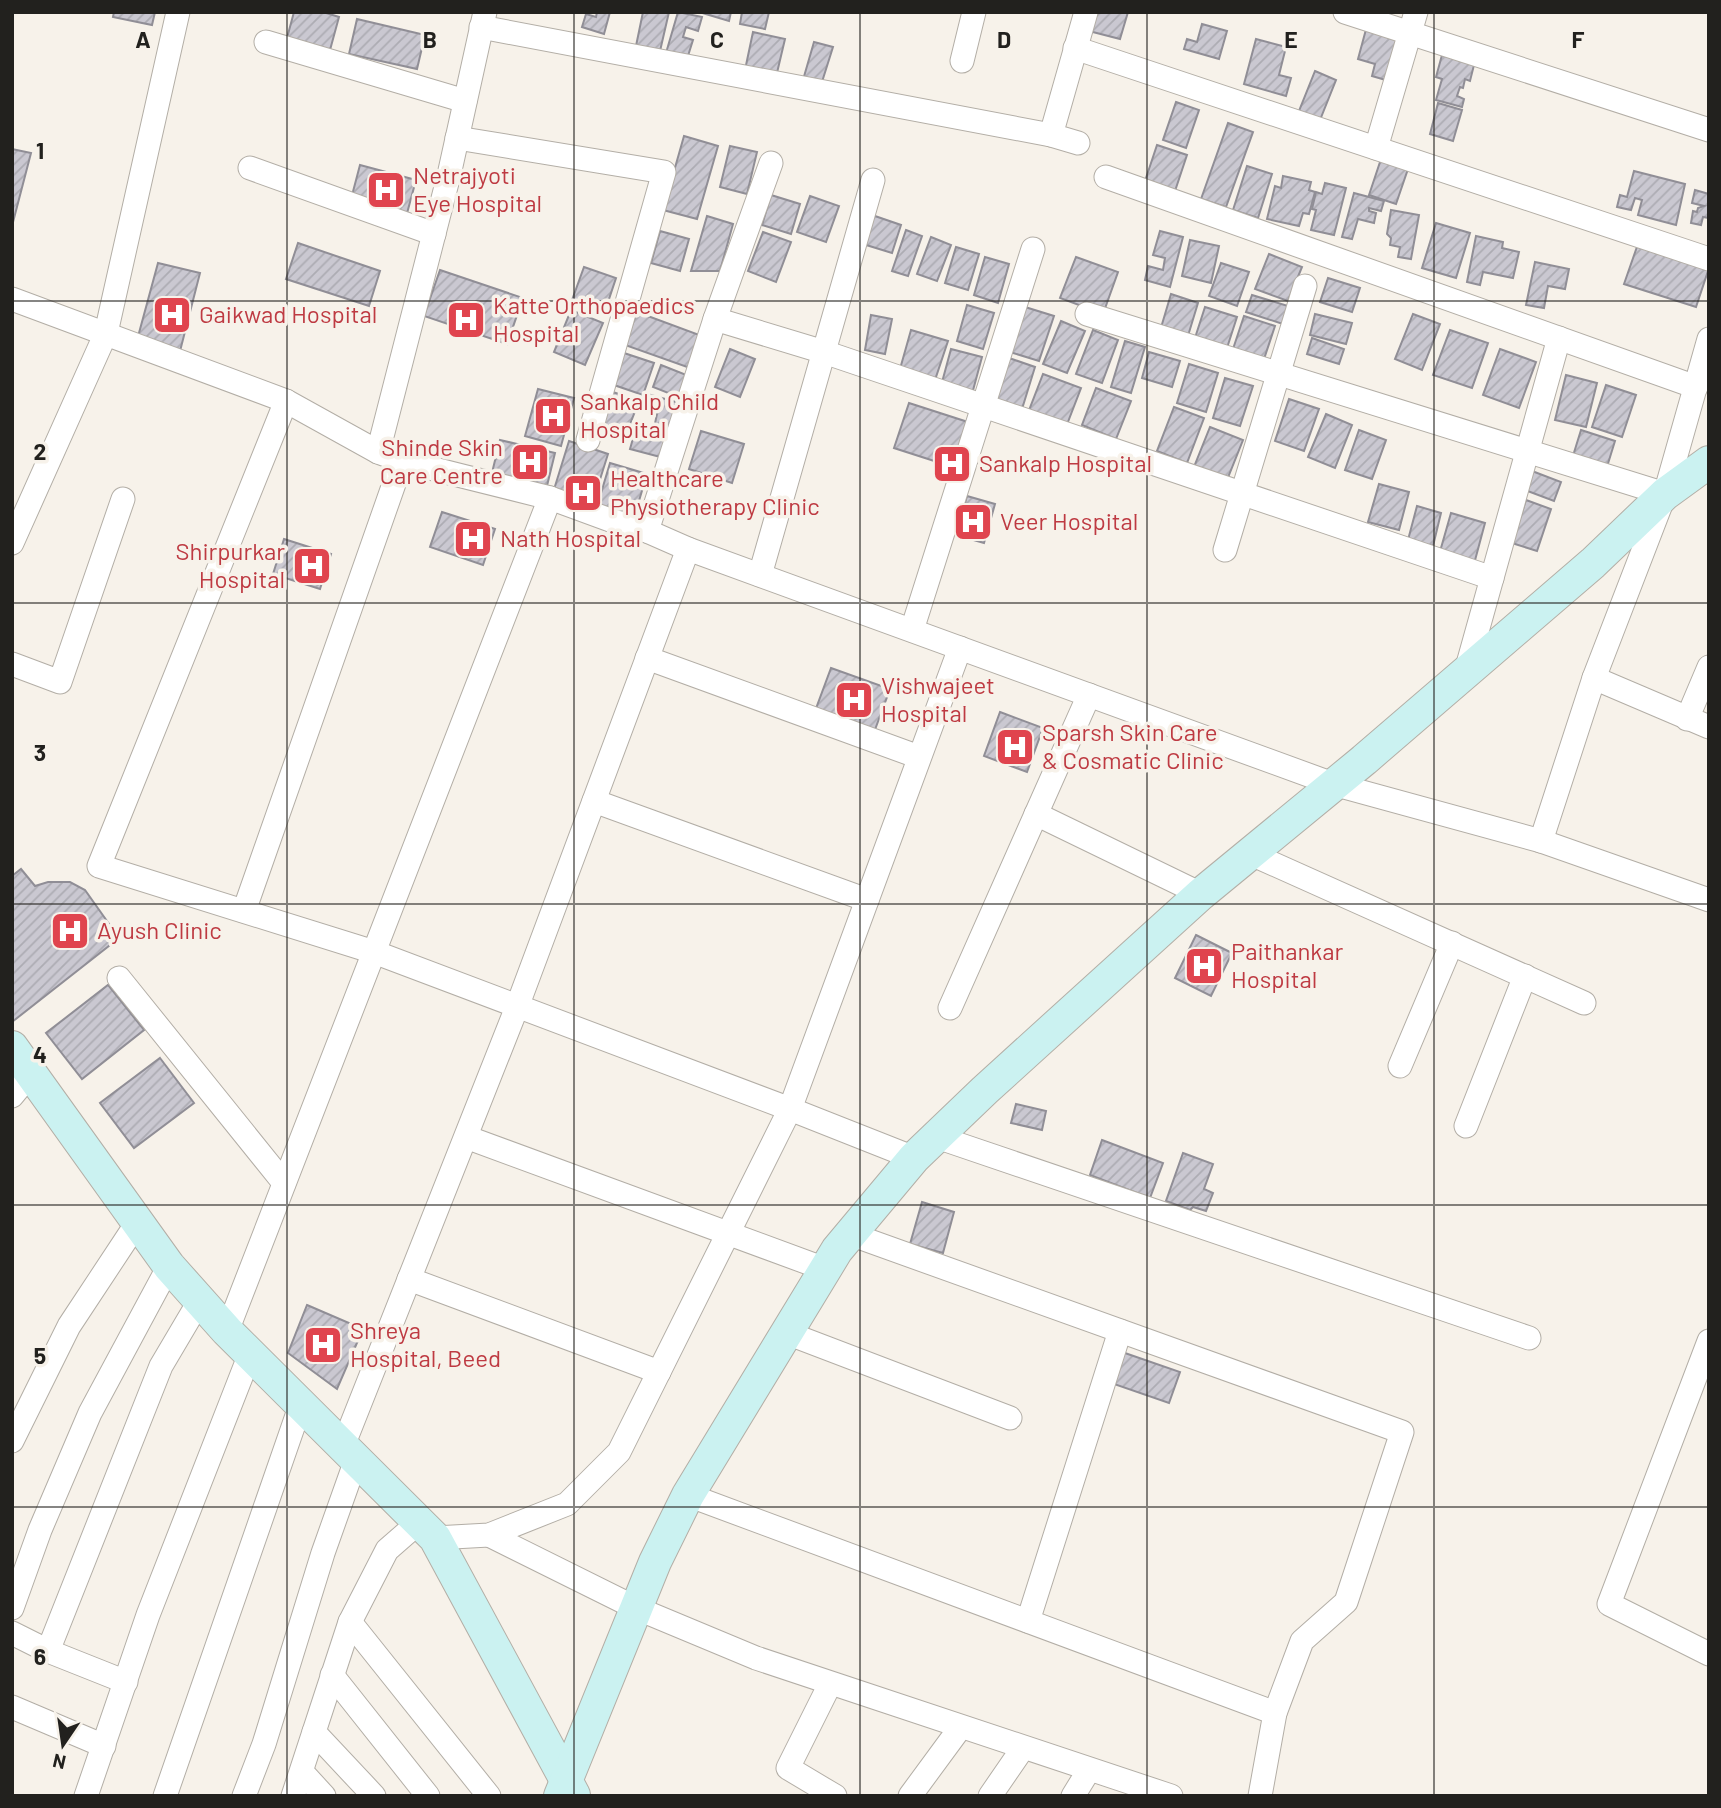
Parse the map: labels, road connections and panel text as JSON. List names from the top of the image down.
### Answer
{
  "places": {
    "hospital": [
      "Netrajyoti Eye Hospital",
      "Gaikwad Hospital",
      "Katte Orthopaedics Hospital",
      "Sankalp Child Hospital",
      "Shinde Skin Care Centre",
      "Sankalp Hospital",
      "Healthcare Physiotherapy Clinic",
      "Veer Hospital",
      "Nath Hospital",
      "Shirpurkar Hospital",
      "Vishwajeet Hospital",
      "Sparsh Skin Care & Cosmatic Clinic",
      "Ayush Clinic",
      "Paithankar Hospital",
      "Shreya Hospital, Beed"
    ]
  },
  "north": "bottom",
  "grid": {
    "columns": [
      "A",
      "B",
      "C",
      "D",
      "E",
      "F"
    ],
    "rows": [
      "1",
      "2",
      "3",
      "4",
      "5",
      "6"
    ]
  }
}
